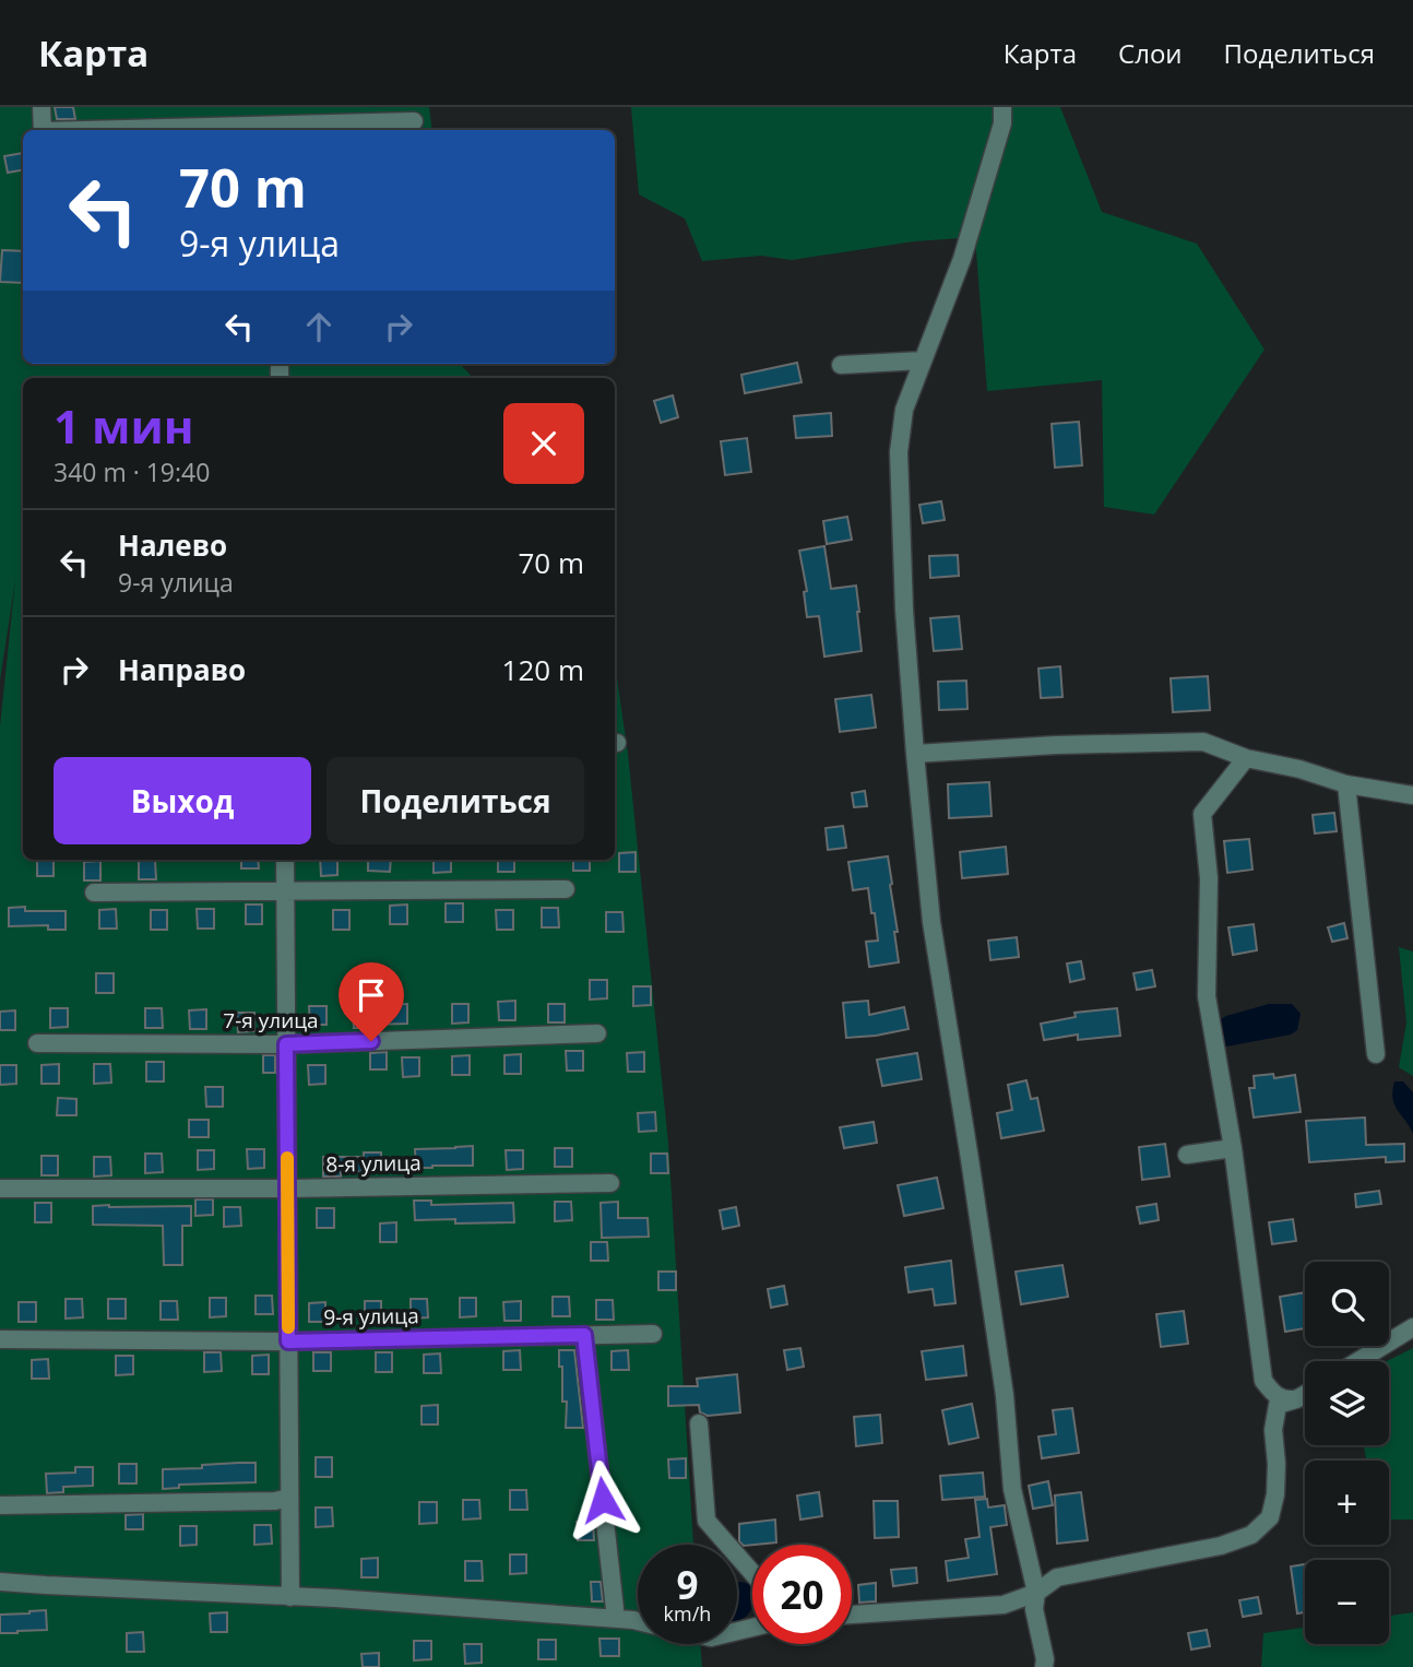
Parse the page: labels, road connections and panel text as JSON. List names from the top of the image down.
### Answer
{
  "streets": {
    "street": ["7-я улица", "8-я улица", "9-я улица"]
  },
  "page": {
    "header": "Карта",
    "nav": ["Карта", "Слои", "Поделиться"],
    "turn": ["70 m", "9-я улица"],
    "heading": ["1 мин", "340 m · 19:40"],
    "list": [
      {
        "name": "Налево",
        "note": "9-я улица",
        "value": "70 m"
      },
      {
        "name": "Направо",
        "value": "120 m"
      }
    ],
    "buttons": ["Выход", "Поделиться"],
    "map_buttons": ["+", "−"],
    "speed": "9 km/h",
    "limit": "20"
  }
}
